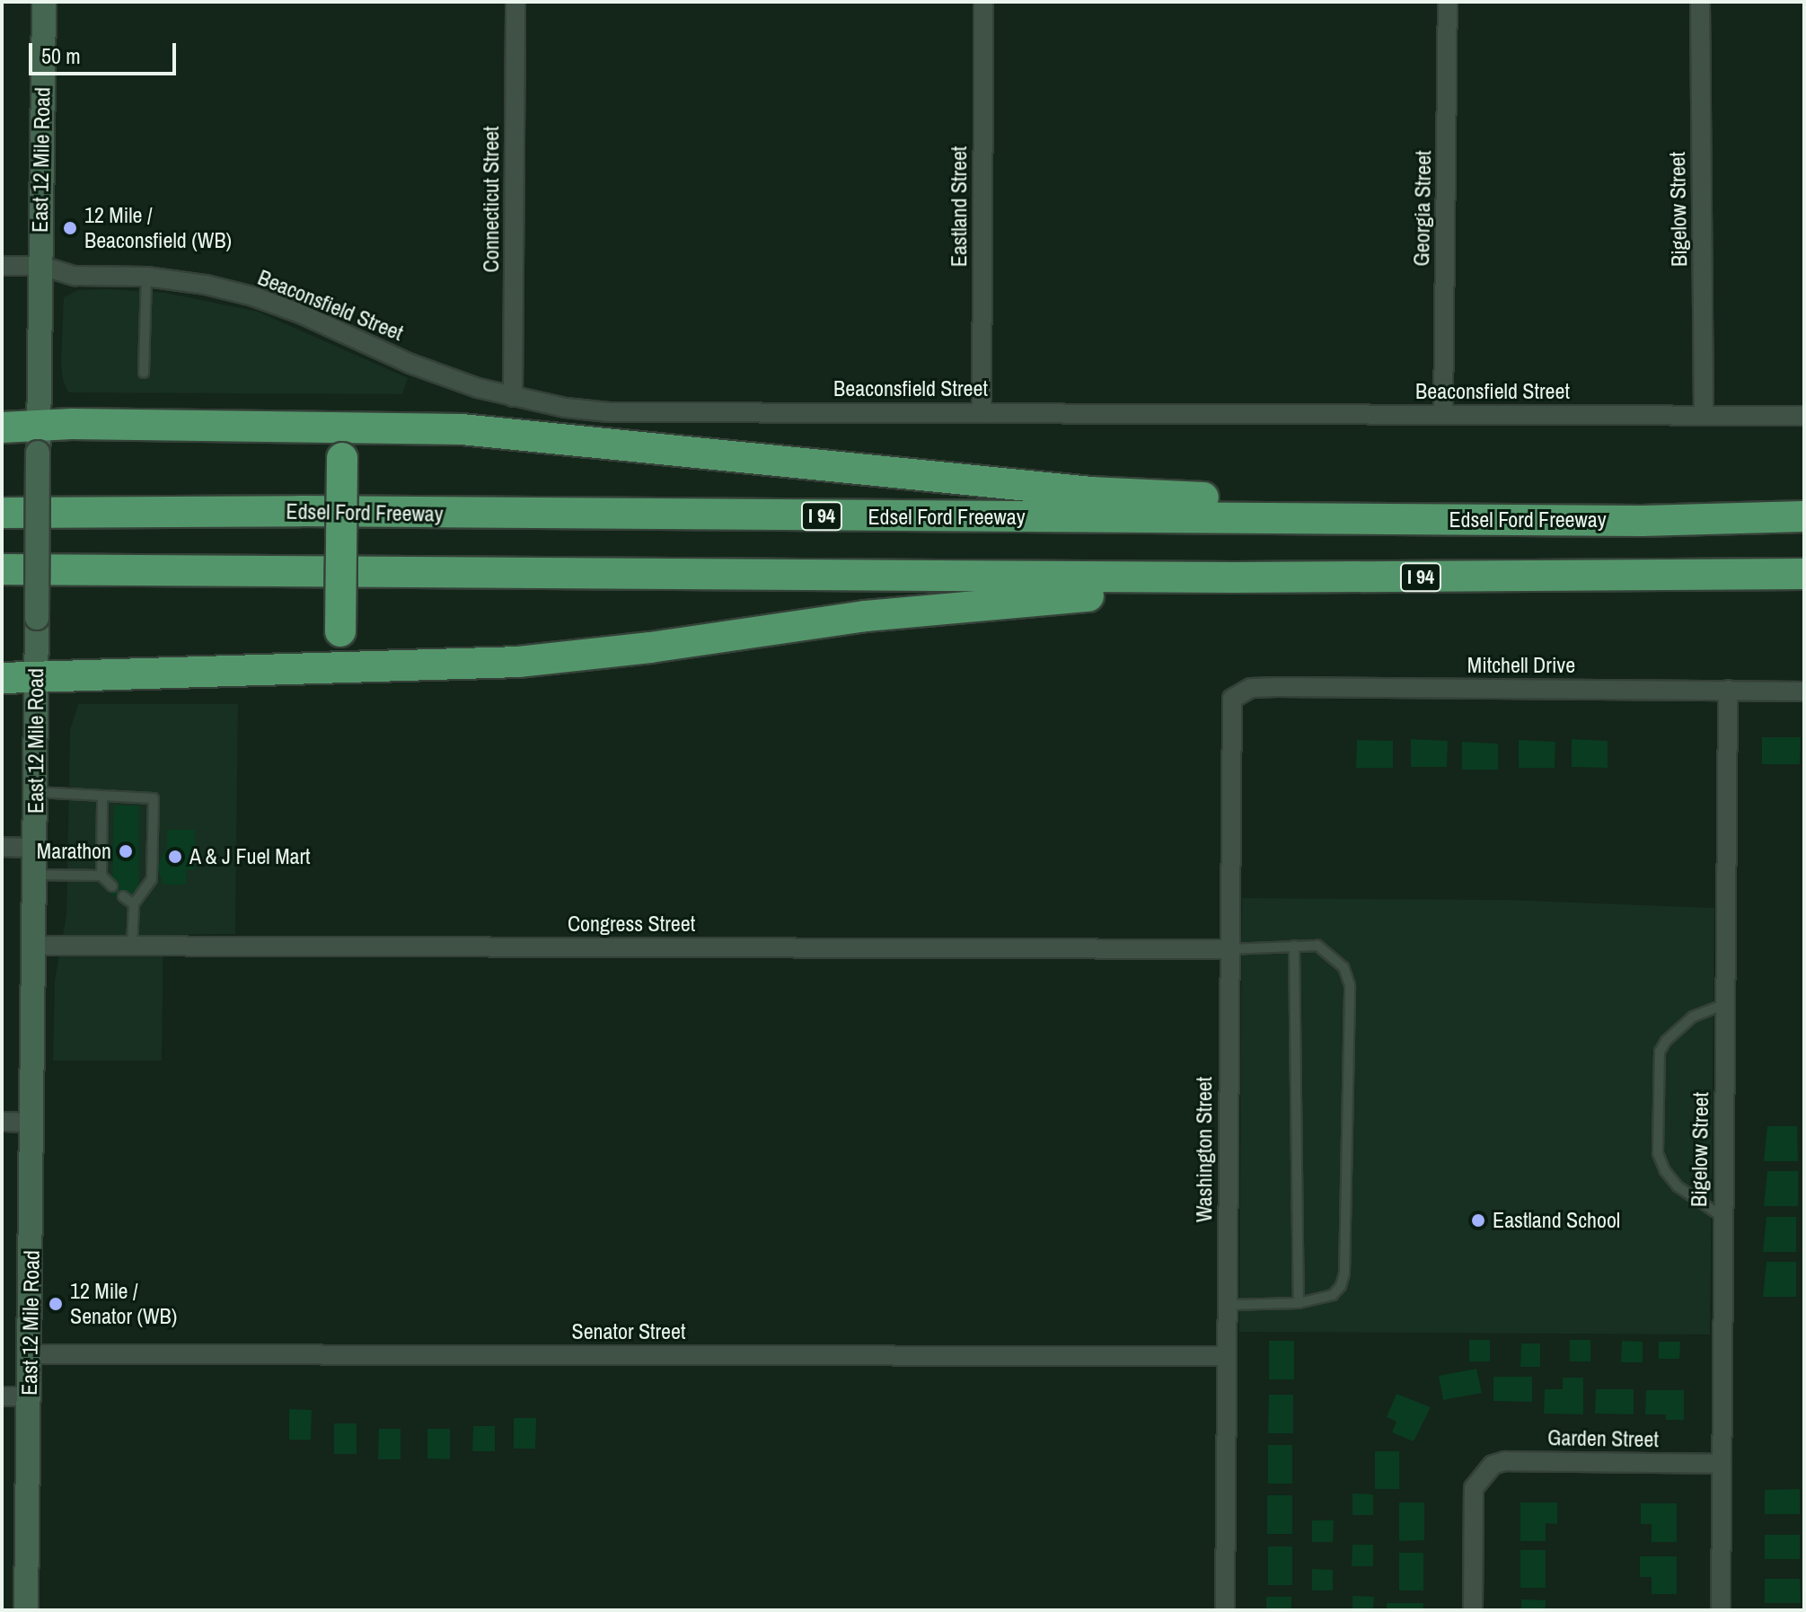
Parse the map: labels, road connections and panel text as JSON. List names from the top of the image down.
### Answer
{
  "streets": {
    "highway": ["Edsel Ford Freeway", "I 94"],
    "main road": ["East 12 Mile Road"],
    "street": [
      "Connecticut Street",
      "Eastland Street",
      "Georgia Street",
      "Bigelow Street",
      "Beaconsfield Street",
      "Mitchell Drive",
      "Congress Street",
      "Washington Street",
      "Senator Street",
      "Garden Street"
    ]
  },
  "crossings": [
    ["East 12 Mile Road", "Beaconsfield Street"],
    ["East 12 Mile Road", "Congress Street"],
    ["East 12 Mile Road", "Senator Street"],
    ["Connecticut Street", "Beaconsfield Street"],
    ["Eastland Street", "Beaconsfield Street"],
    ["Georgia Street", "Beaconsfield Street"],
    ["Bigelow Street", "Beaconsfield Street"],
    ["Bigelow Street", "Mitchell Drive"],
    ["Bigelow Street", "Garden Street"],
    ["Mitchell Drive", "Washington Street"],
    ["Congress Street", "Washington Street"],
    ["Washington Street", "Senator Street"]
  ],
  "places": [
    "12 Mile / Beaconsfield (WB)",
    "Marathon",
    "A & J Fuel Mart",
    "Eastland School",
    "12 Mile / Senator (WB)"
  ],
  "scale_bar": "50 m"
}
